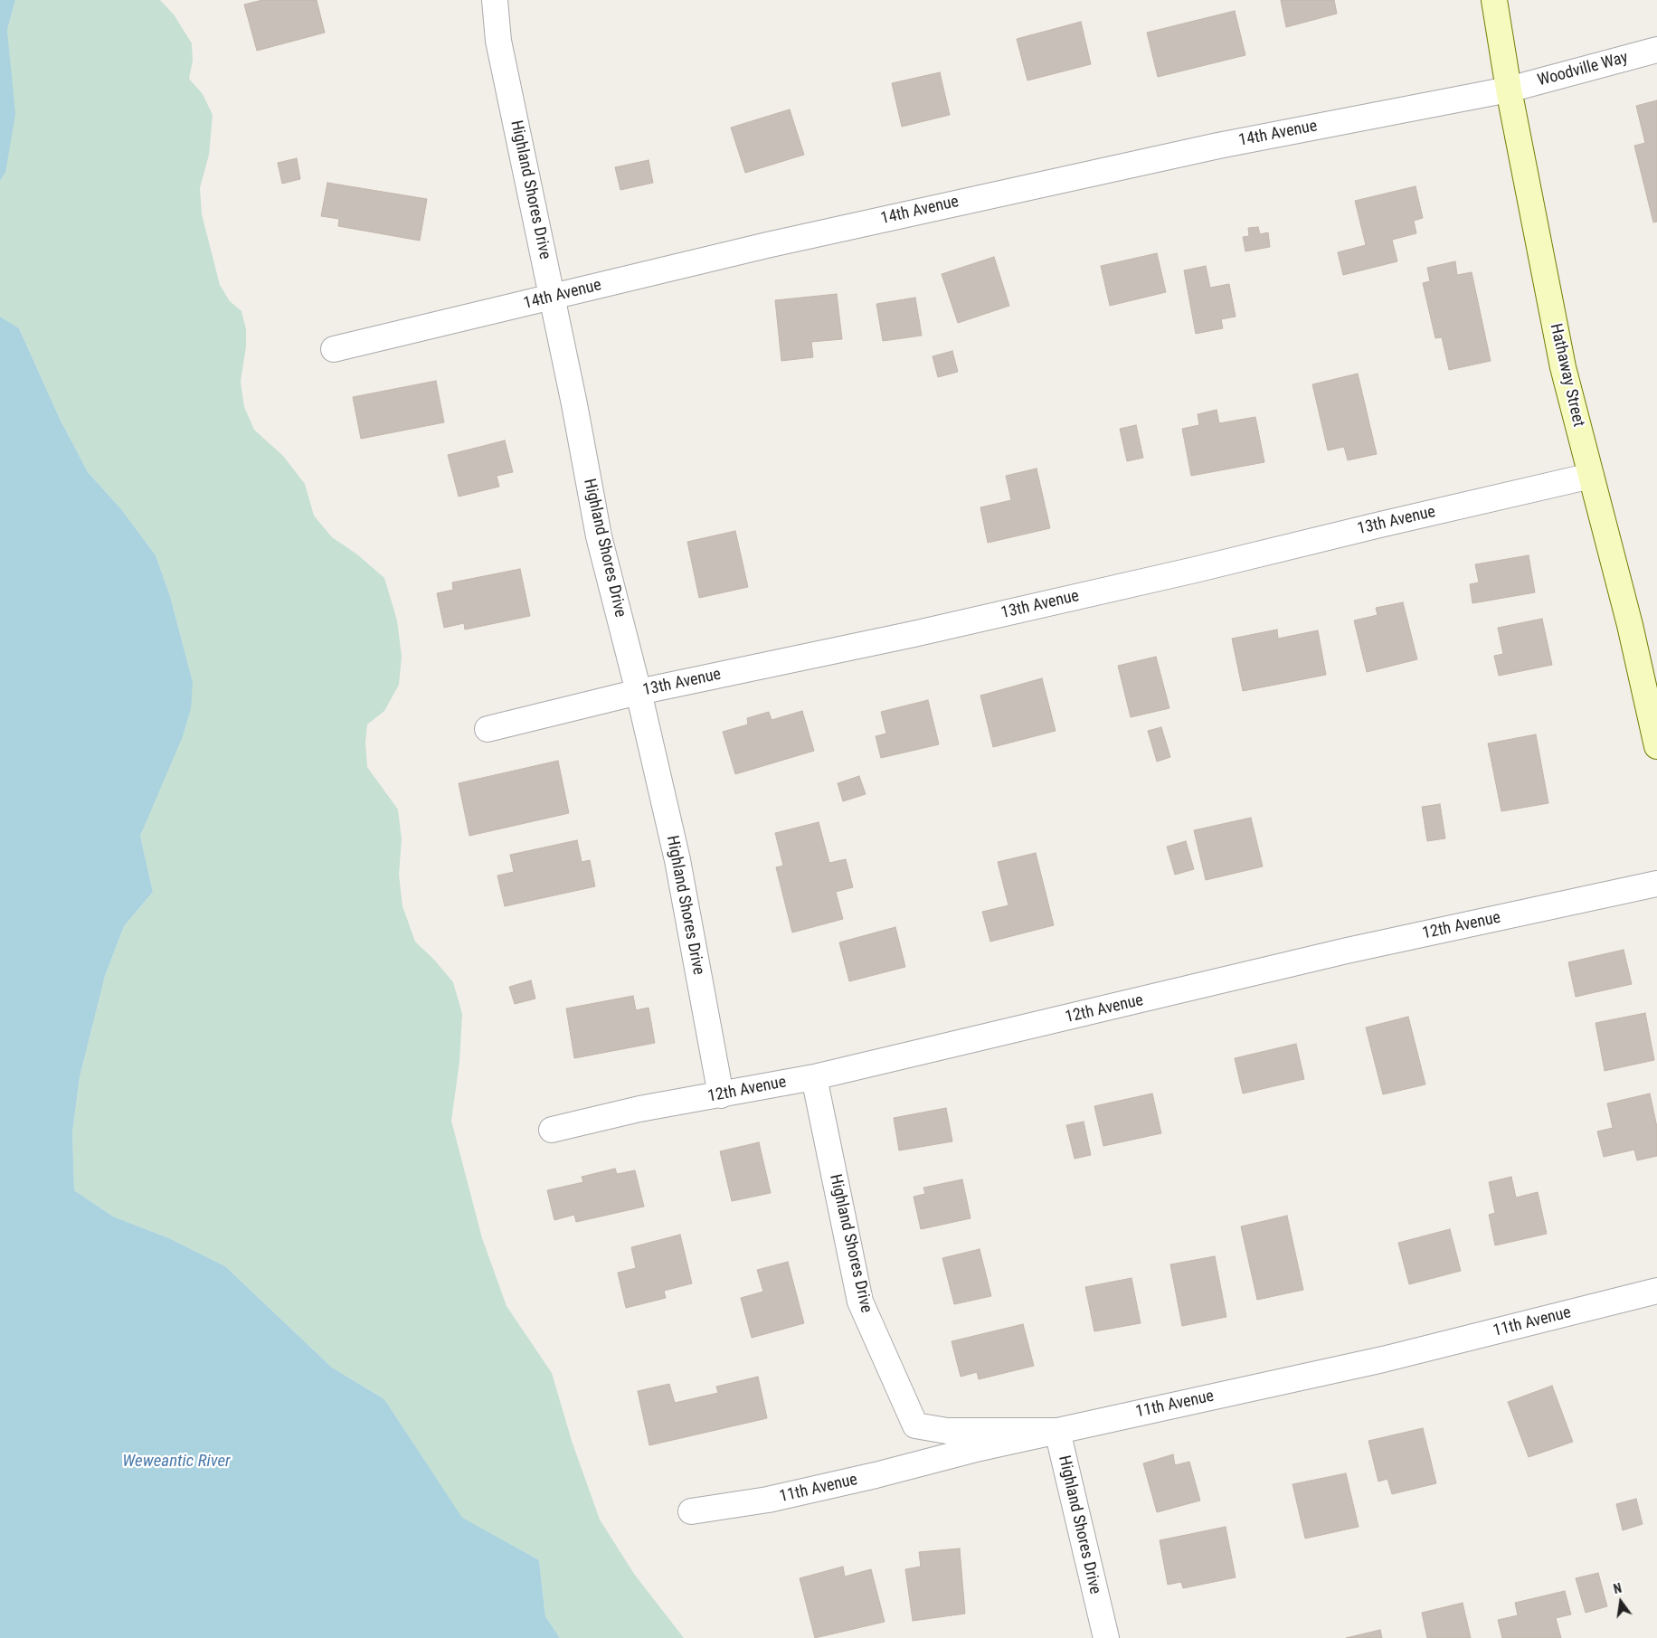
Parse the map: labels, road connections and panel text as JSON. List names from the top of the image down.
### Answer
{
  "streets": {
    "street": [
      "Woodville Way",
      "14th Avenue",
      "Highland Shores Drive",
      "Hathaway Street",
      "13th Avenue",
      "12th Avenue",
      "11th Avenue"
    ]
  },
  "crossings": [
    ["Woodville Way", "14th Avenue"],
    ["Woodville Way", "Hathaway Street"],
    ["14th Avenue", "Highland Shores Drive"],
    ["14th Avenue", "Hathaway Street"],
    ["Highland Shores Drive", "13th Avenue"],
    ["Highland Shores Drive", "12th Avenue"],
    ["Highland Shores Drive", "11th Avenue"],
    ["Hathaway Street", "13th Avenue"]
  ],
  "water": ["Weweantic River"],
  "north": "top"
}
